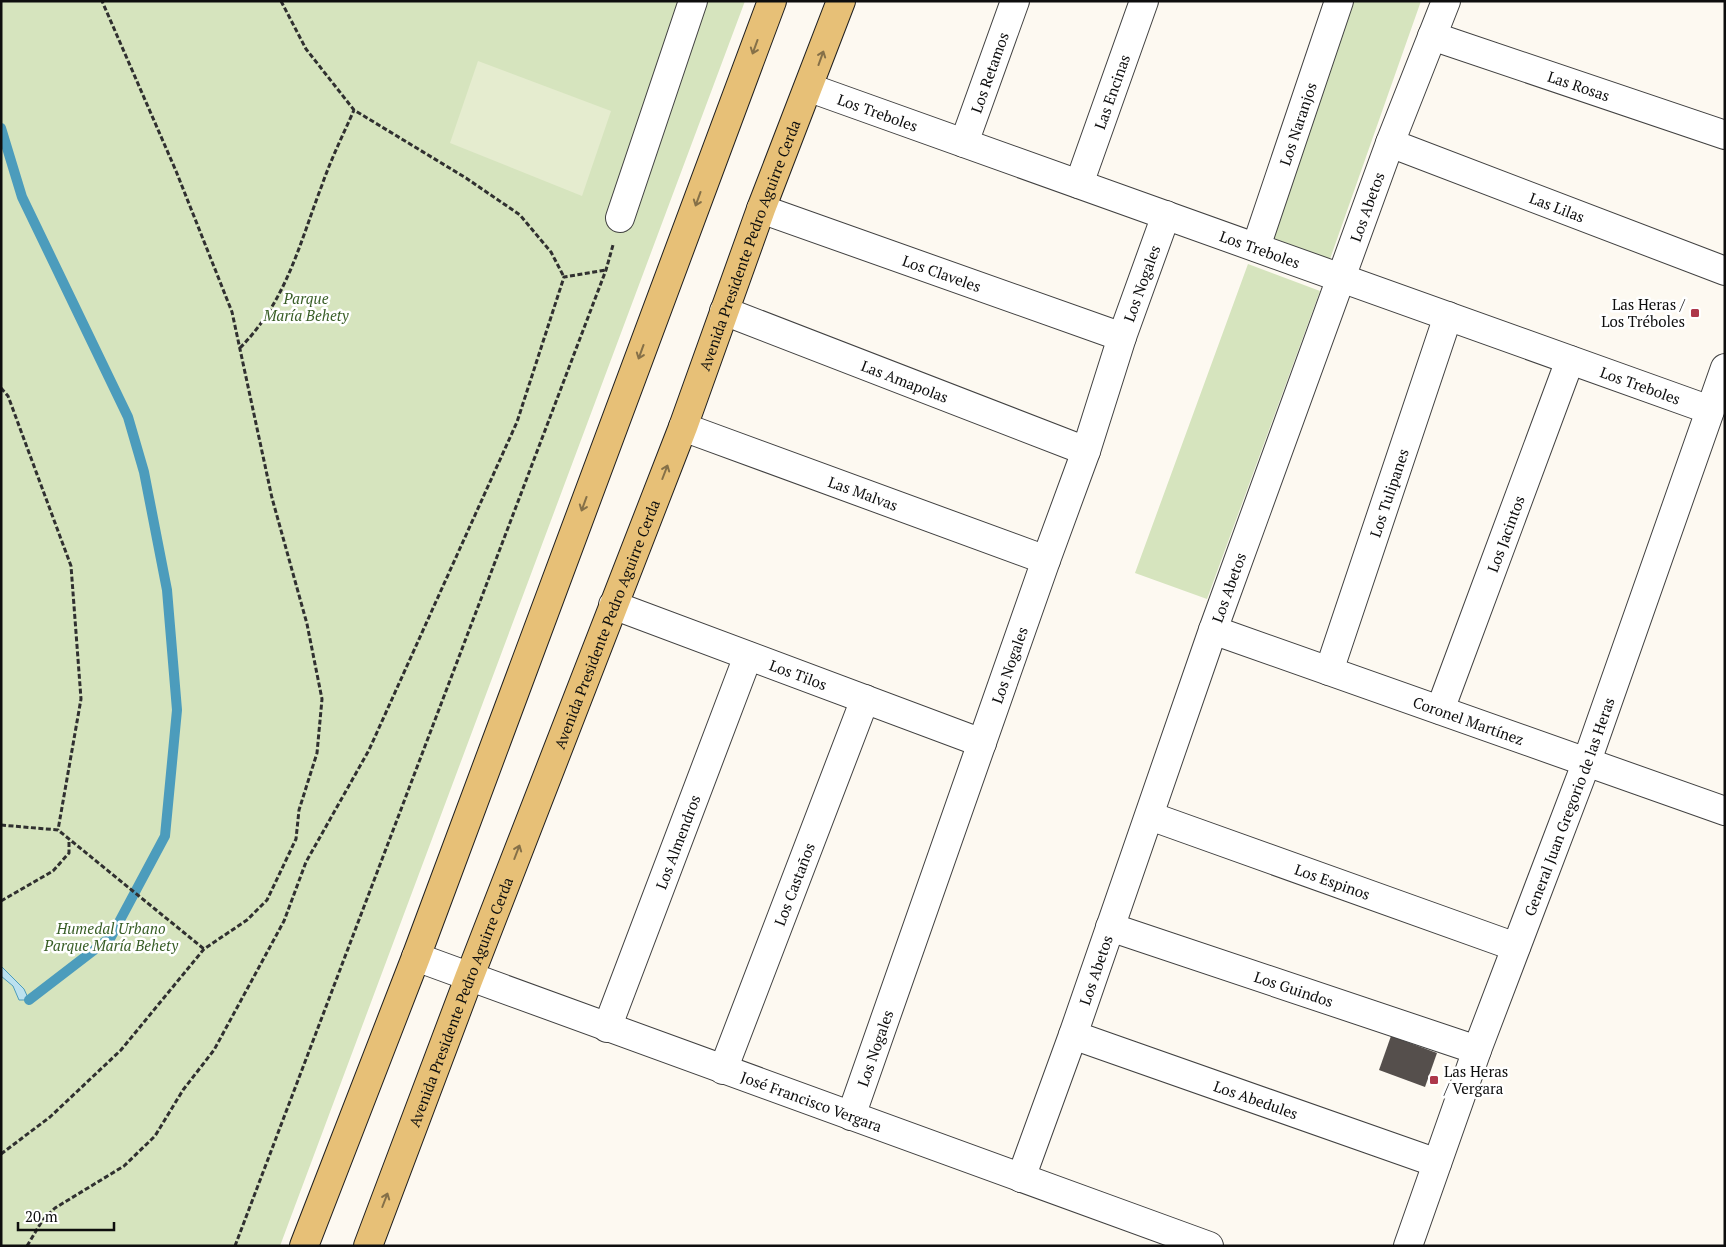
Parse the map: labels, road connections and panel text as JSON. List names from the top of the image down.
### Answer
{
  "streets": {
    "main road": ["Avenida Presidente Pedro Aguirre Cerda"],
    "street": [
      "Los Retamos",
      "Las Rosas",
      "Las Encinas",
      "Los Treboles",
      "Los Naranjos",
      "Los Abetos",
      "Las Lilas",
      "Los Claveles",
      "Los Nogales",
      "Las Amapolas",
      "Las Malvas",
      "Los Tulipanes",
      "Los Jacintos",
      "Los Tilos",
      "Coronel Martínez",
      "General Juan Gregorio de las Heras",
      "Los Almendros",
      "Los Espinos",
      "Los Castaños",
      "Los Guindos",
      "Los Abedules",
      "José Francisco Vergara"
    ]
  },
  "crossings": [
    ["Los Retamos", "Los Treboles"],
    ["Las Rosas", "Los Abetos"],
    ["Las Encinas", "Los Treboles"],
    ["Los Treboles", "Los Naranjos"],
    ["Los Treboles", "Los Abetos"],
    ["Los Treboles", "Avenida Presidente Pedro Aguirre Cerda"],
    ["Los Treboles", "Los Nogales"],
    ["Los Treboles", "Los Tulipanes"],
    ["Los Treboles", "Los Jacintos"],
    ["Los Treboles", "General Juan Gregorio de las Heras"],
    ["Los Abetos", "Las Lilas"],
    ["Los Abetos", "Coronel Martínez"],
    ["Los Abetos", "Los Espinos"],
    ["Los Abetos", "Los Guindos"],
    ["Los Abetos", "Los Abedules"],
    ["Los Abetos", "José Francisco Vergara"],
    ["Avenida Presidente Pedro Aguirre Cerda", "Los Claveles"],
    ["Avenida Presidente Pedro Aguirre Cerda", "Las Amapolas"],
    ["Avenida Presidente Pedro Aguirre Cerda", "Las Malvas"],
    ["Avenida Presidente Pedro Aguirre Cerda", "Los Tilos"],
    ["Avenida Presidente Pedro Aguirre Cerda", "José Francisco Vergara"],
    ["Los Claveles", "Los Nogales"],
    ["Los Nogales", "Las Amapolas"],
    ["Los Nogales", "Las Malvas"],
    ["Los Nogales", "Los Tilos"],
    ["Los Nogales", "José Francisco Vergara"],
    ["Los Tulipanes", "Coronel Martínez"],
    ["Los Jacintos", "Coronel Martínez"],
    ["Los Tilos", "Los Almendros"],
    ["Los Tilos", "Los Castaños"],
    ["Coronel Martínez", "General Juan Gregorio de las Heras"],
    ["General Juan Gregorio de las Heras", "Los Espinos"],
    ["General Juan Gregorio de las Heras", "Los Guindos"],
    ["General Juan Gregorio de las Heras", "Los Abedules"],
    ["Los Almendros", "José Francisco Vergara"],
    ["Los Castaños", "José Francisco Vergara"]
  ],
  "parks": ["Parque María Behety", "Humedal Urbano Parque María Behety"],
  "places": {
    "transit": ["Las Heras / Los Tréboles", "Las Heras / Vergara"]
  },
  "scale_bar": "20 m"
}
